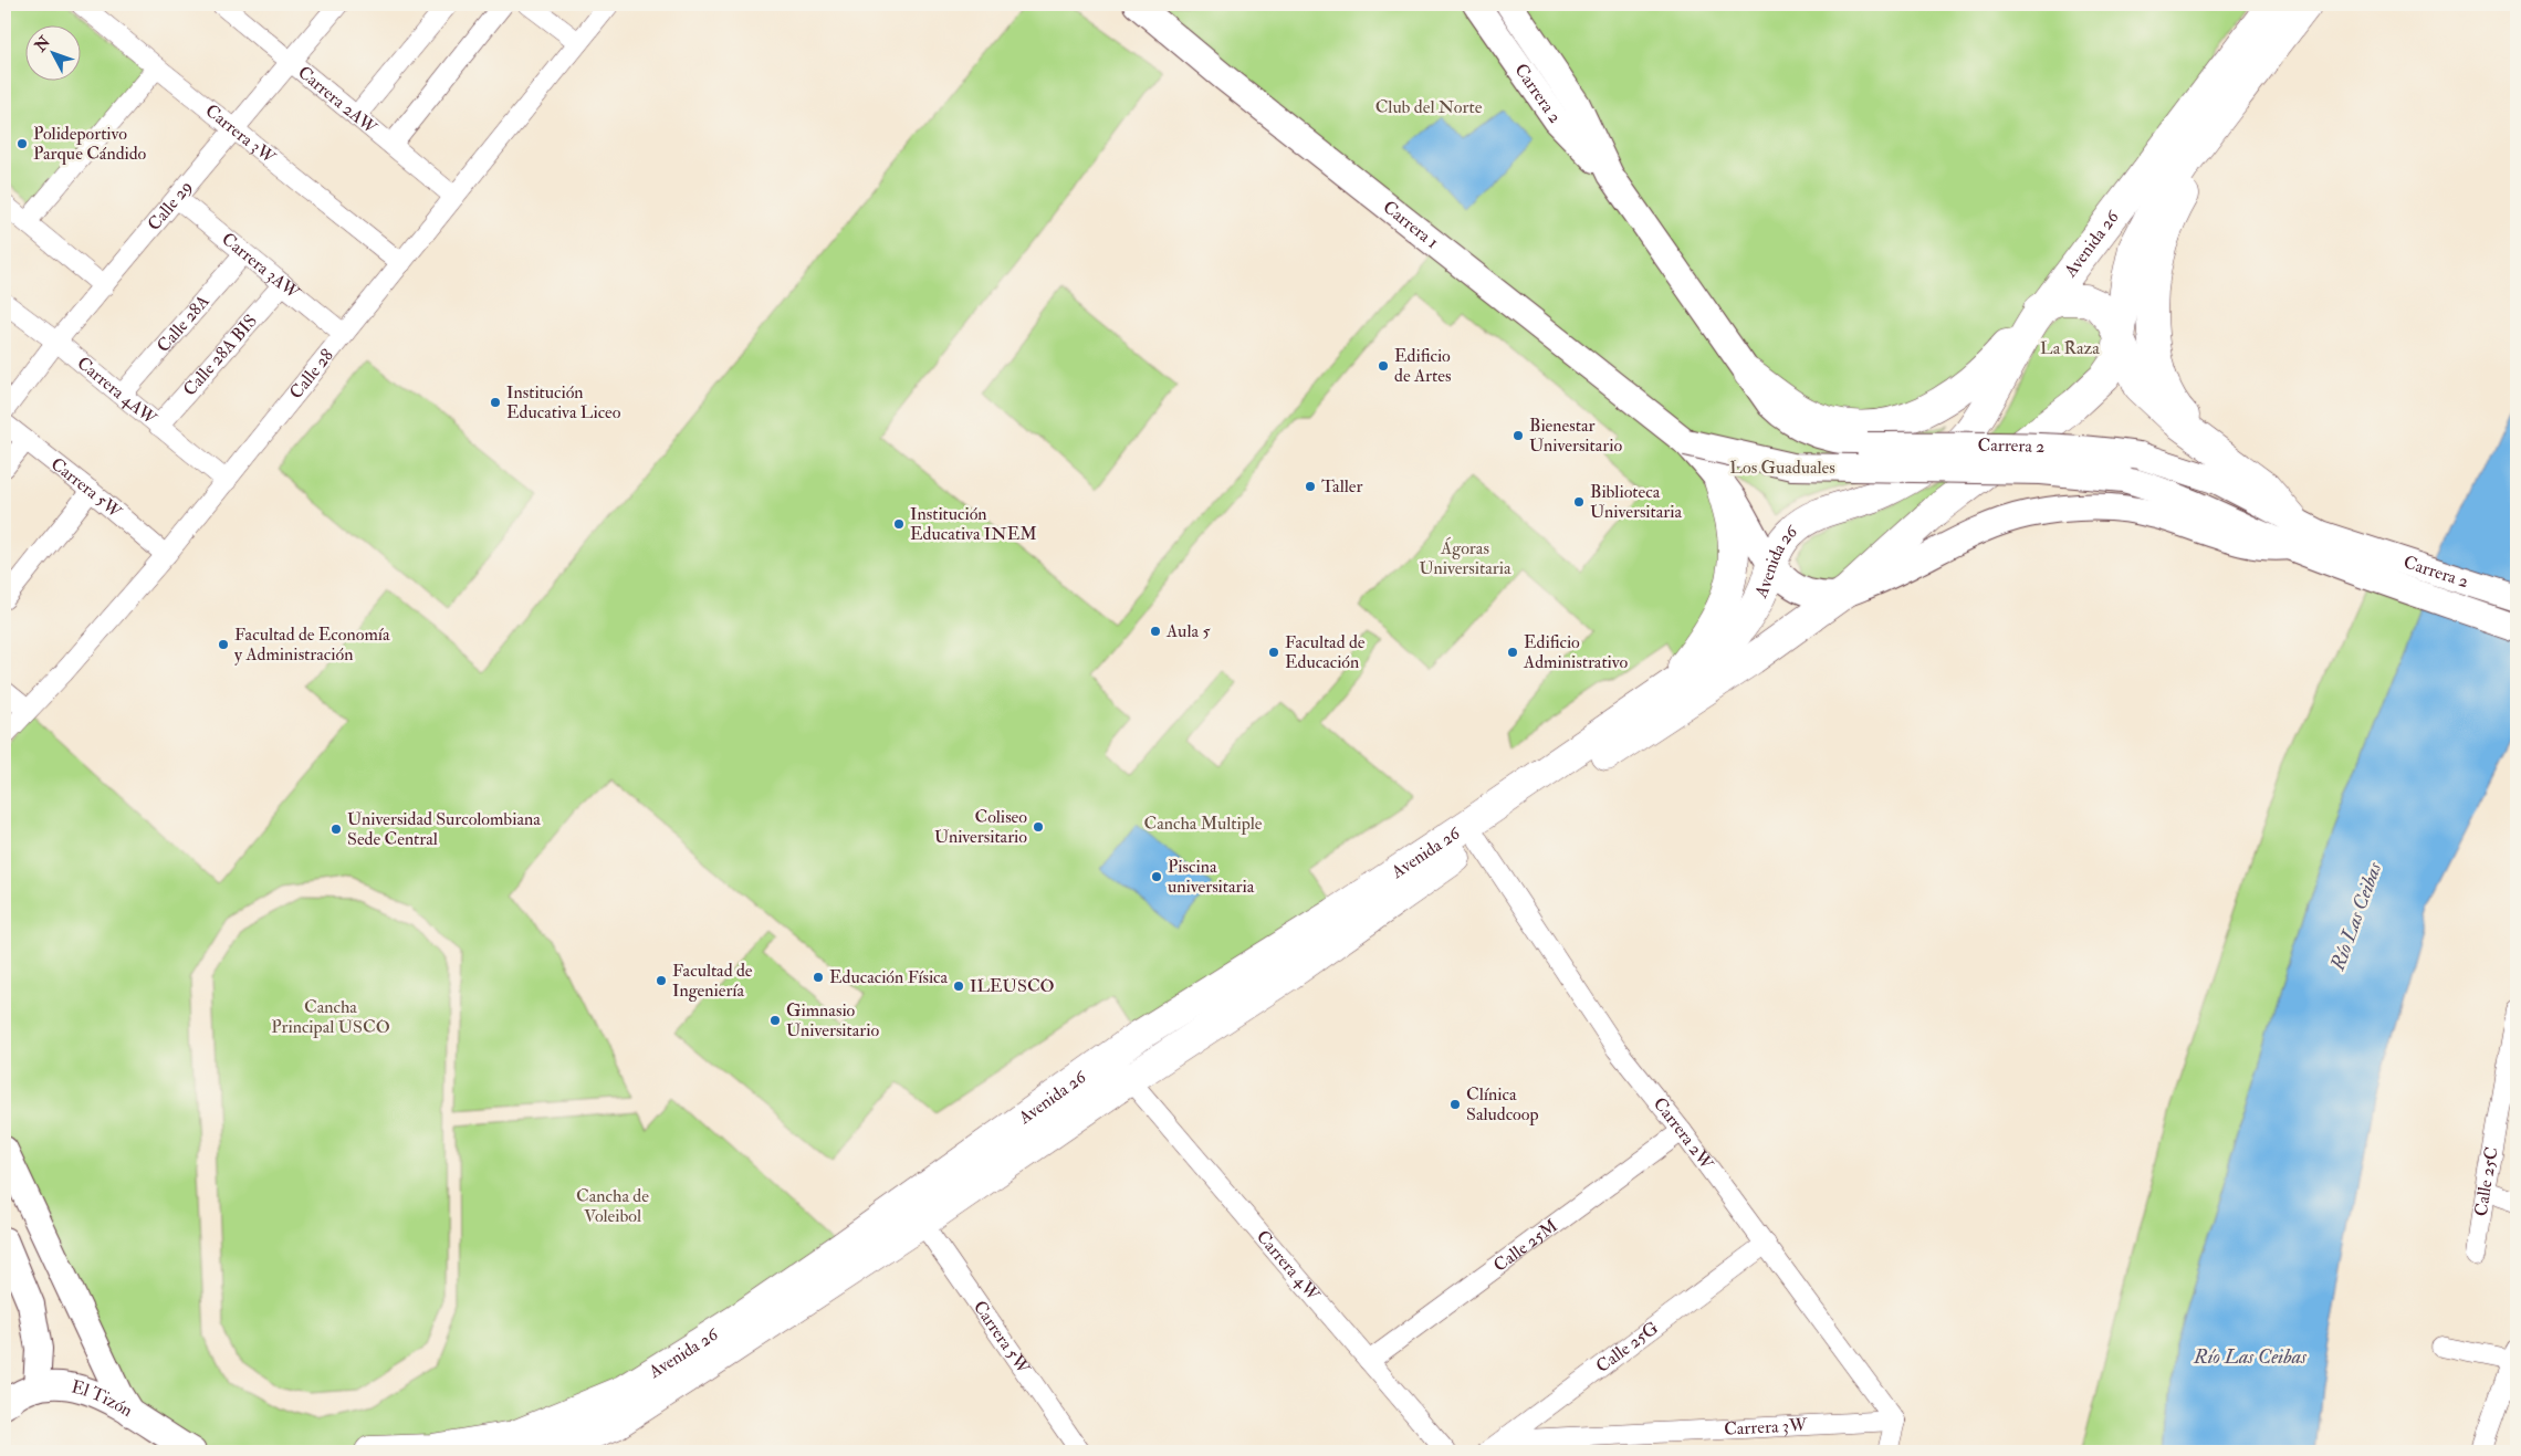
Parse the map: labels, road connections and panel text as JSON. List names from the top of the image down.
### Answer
{
  "streets": {
    "main road": [
      "Carrera 2",
      "Carrera 1",
      "Avenida 26",
      "El Tizón"
    ],
    "street": [
      "Carrera 2AW",
      "Carrera 3W",
      "Calle 29",
      "Carrera 3AW",
      "Calle 28A",
      "Calle 28A BIS",
      "Calle 28",
      "Carrera 4AW",
      "Carrera 5W",
      "Carrera 2W",
      "Calle 25C",
      "Calle 25M",
      "Carrera 4W",
      "Calle 25G"
    ]
  },
  "crossings": [
    ["Carrera 2", "Carrera 1"],
    ["Carrera 2AW", "Calle 29"],
    ["Carrera 2AW", "Calle 28"],
    ["Carrera 3W", "Calle 29"],
    ["Carrera 3W", "Calle 28"],
    ["Carrera 3W", "Carrera 2W"],
    ["Carrera 3W", "Calle 25G"],
    ["Calle 29", "Carrera 3AW"],
    ["Calle 29", "Carrera 4AW"],
    ["Avenida 26", "Carrera 5W"],
    ["Avenida 26", "Carrera 2W"],
    ["Avenida 26", "Carrera 4W"],
    ["Carrera 3AW", "Calle 28A"],
    ["Carrera 3AW", "Calle 28A BIS"],
    ["Carrera 3AW", "Calle 28"],
    ["Calle 28A", "Carrera 4AW"],
    ["Calle 28A BIS", "Carrera 4AW"],
    ["Calle 28", "Carrera 4AW"],
    ["Calle 28", "Carrera 5W"],
    ["Carrera 2W", "Calle 25M"],
    ["Carrera 2W", "Calle 25G"],
    ["Calle 25M", "Carrera 4W"]
  ],
  "water": ["Río Las Ceibas"],
  "parks": [
    "Club del Norte",
    "La Raza",
    "Los Guaduales",
    "Ágoras Universitaria",
    "Cancha Multiple",
    "Cancha Principal USCO",
    "Cancha de Voleibol"
  ],
  "places": [
    "Polideportivo Parque Cándido",
    "Edificio de Artes",
    "Institución Educativa Liceo",
    "Bienestar Universitario",
    "Taller",
    "Biblioteca Universitaria",
    "Institución Educativa INEM",
    "Aula 5",
    "Facultad de Economía y Administración",
    "Facultad de Educación",
    "Edificio Administrativo",
    "Coliseo Universitario",
    "Universidad Surcolombiana Sede Central",
    "Piscina universitaria",
    "Educación Física",
    "Facultad de Ingeniería",
    "ILEUSCO",
    "Gimnasio Universitario",
    "Clínica Saludcoop"
  ],
  "north": "top left"
}
